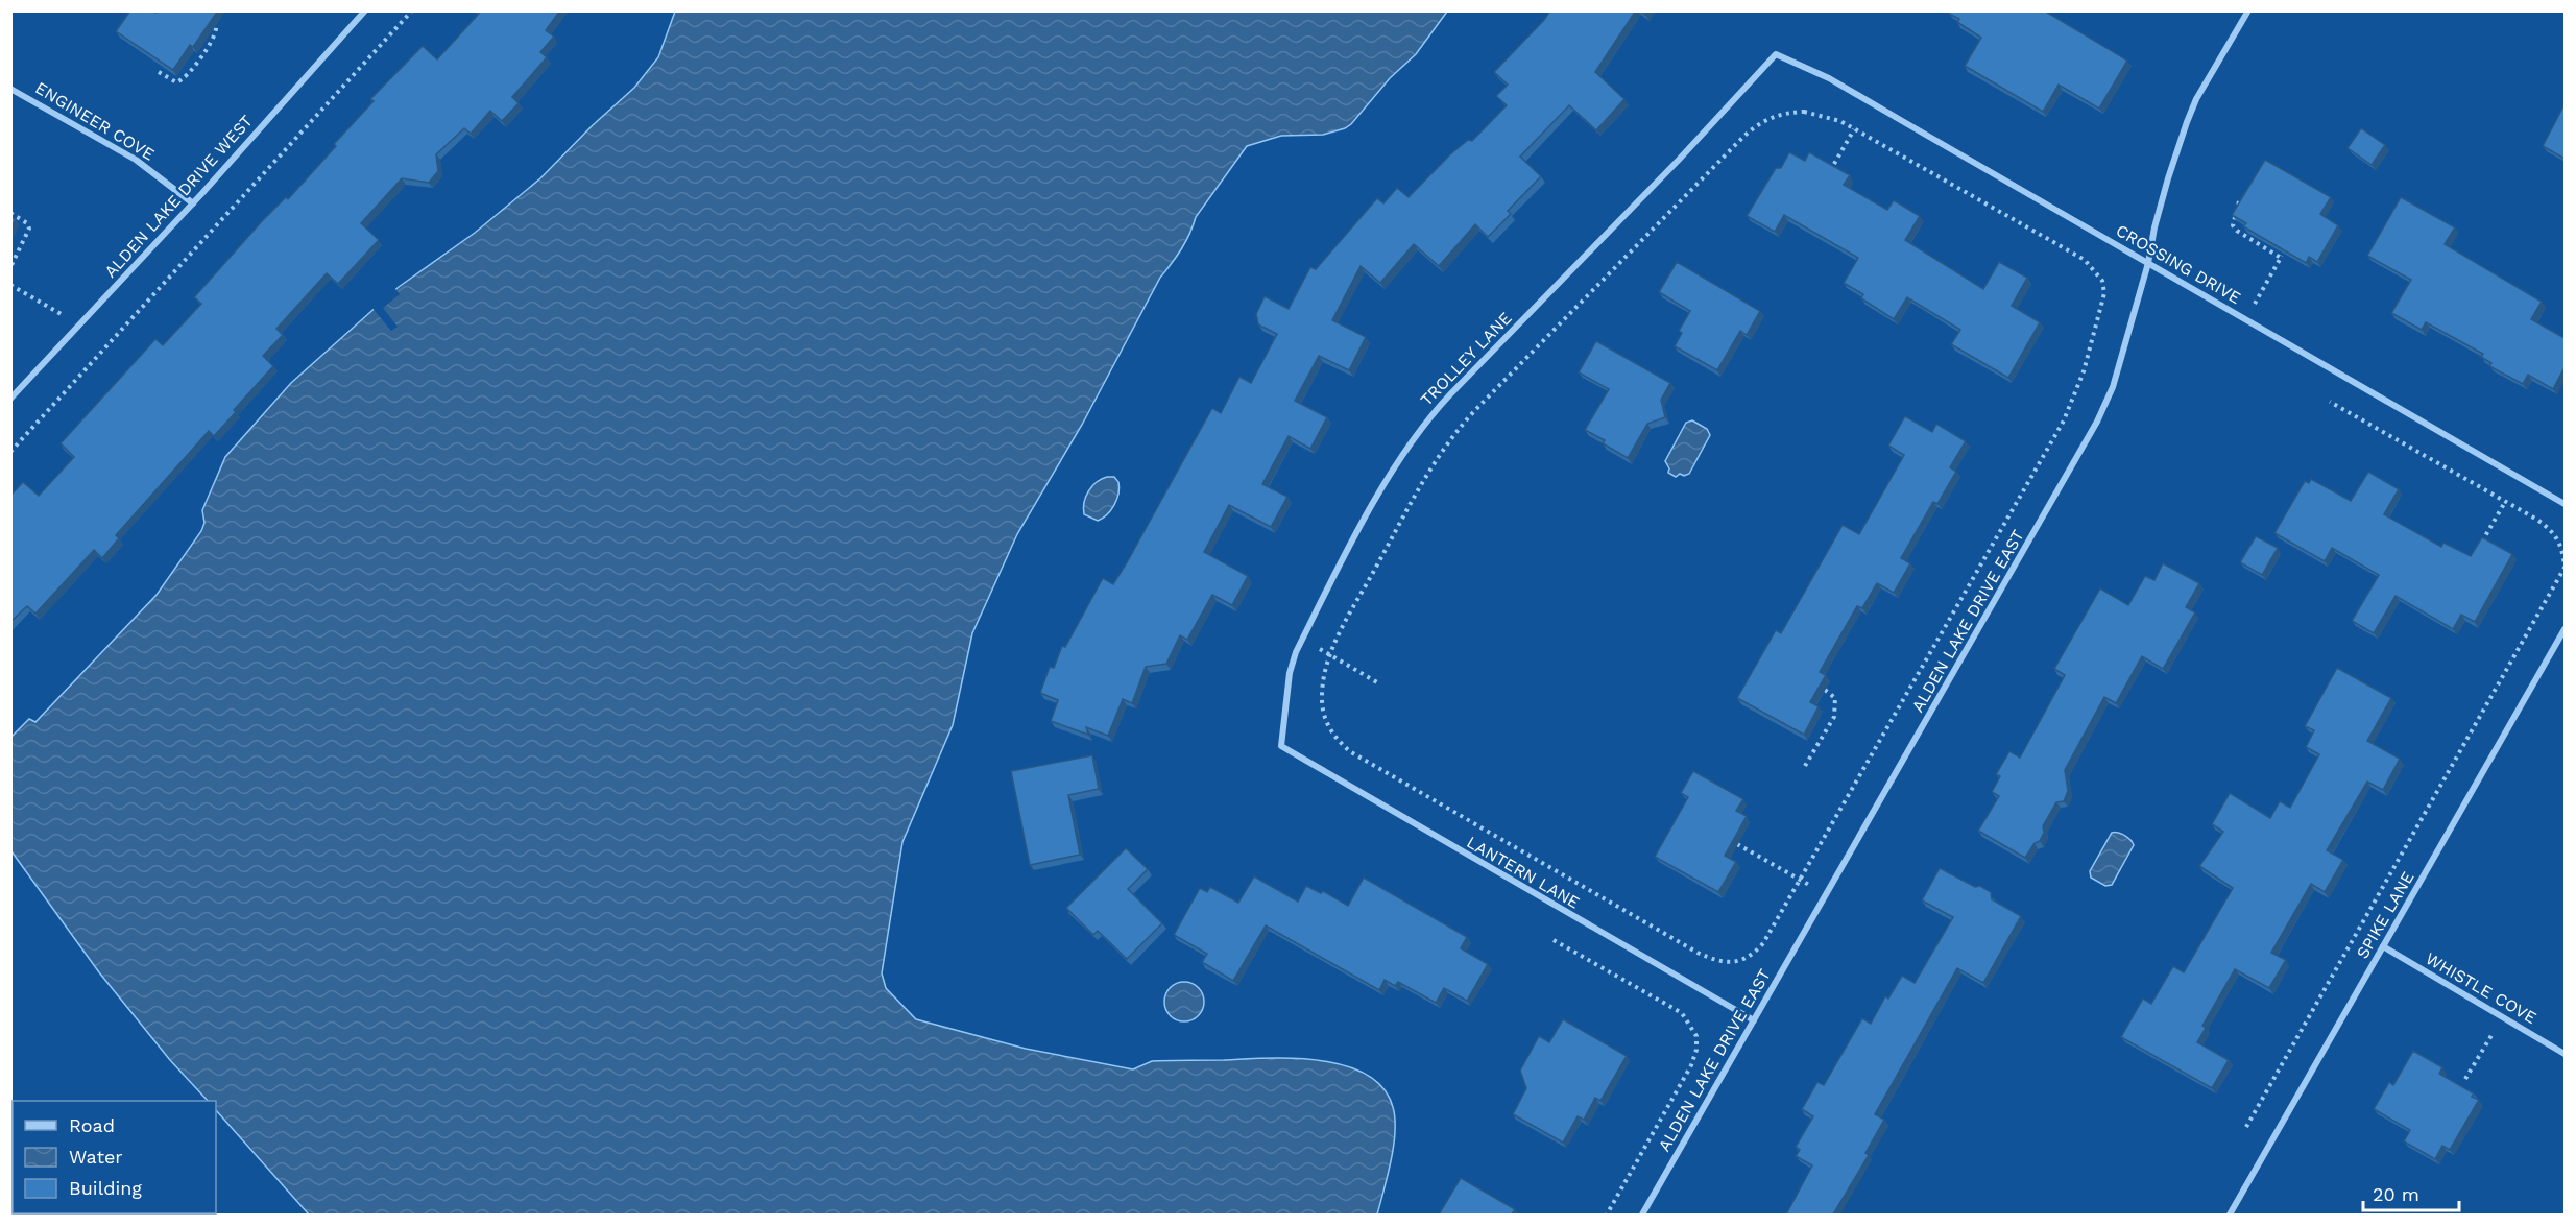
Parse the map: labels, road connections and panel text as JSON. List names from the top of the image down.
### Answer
{
  "streets": {
    "street": [
      "ENGINEER COVE",
      "ALDEN LAKE DRIVE WEST",
      "CROSSING DRIVE",
      "TROLLEY LANE",
      "ALDEN LAKE DRIVE EAST",
      "LANTERN LANE",
      "SPIKE LANE",
      "WHISTLE COVE"
    ]
  },
  "crossings": [
    ["ENGINEER COVE", "ALDEN LAKE DRIVE WEST"],
    ["CROSSING DRIVE", "TROLLEY LANE"],
    ["CROSSING DRIVE", "ALDEN LAKE DRIVE EAST"],
    ["TROLLEY LANE", "LANTERN LANE"],
    ["ALDEN LAKE DRIVE EAST", "LANTERN LANE"],
    ["SPIKE LANE", "WHISTLE COVE"]
  ],
  "legend": ["Road", "Water", "Building"],
  "scale_bar": "20 m"
}
